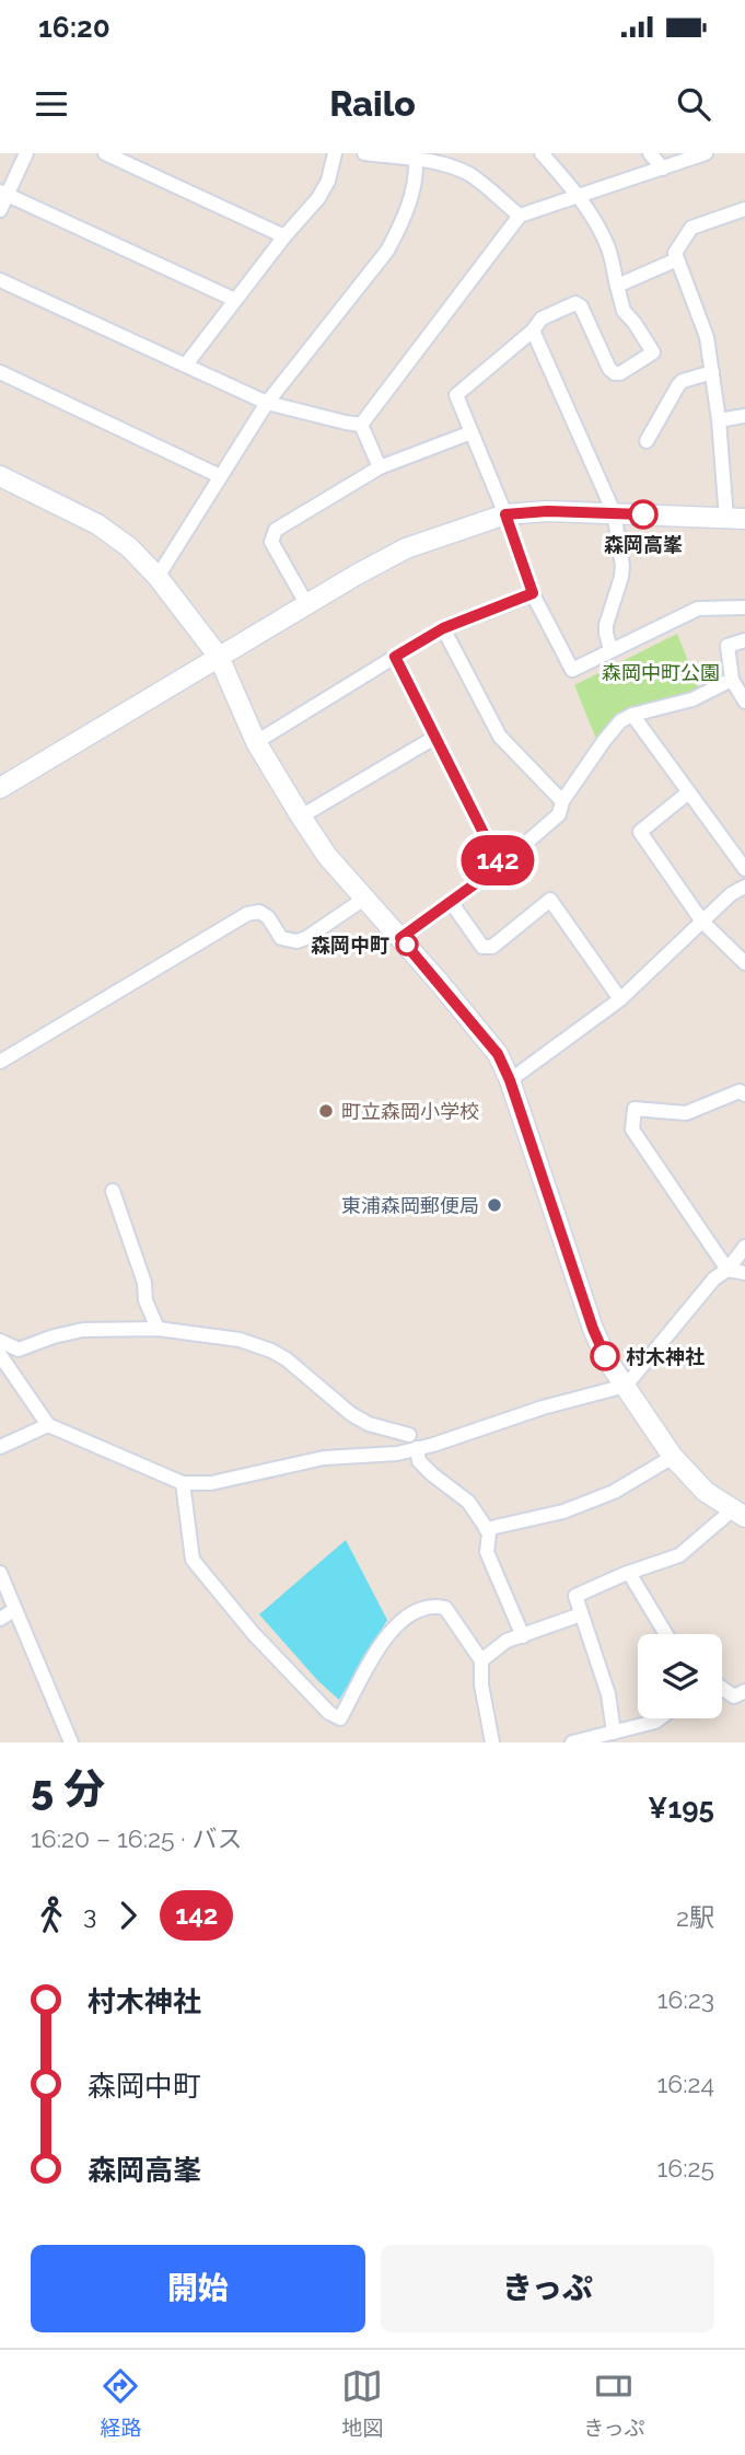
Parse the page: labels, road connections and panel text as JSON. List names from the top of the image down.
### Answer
{
  "parks": ["森岡中町公園"],
  "places": [
    "森岡高峯",
    "森岡中町",
    "町立森岡小学校",
    "東浦森岡郵便局",
    "村木神社"
  ],
  "lines": ["bus line 142"],
  "page": {
    "status": "16:20",
    "header": "Railo",
    "on_map": "142",
    "heading": ["5 分", "16:20 – 16:25 · バス", "¥195"],
    "legs": ["3", "142", "2駅"],
    "list": [
      {
        "name": "村木神社",
        "value": "16:23"
      },
      {
        "name": "森岡中町",
        "value": "16:24"
      },
      {
        "name": "森岡高峯",
        "value": "16:25"
      }
    ],
    "buttons": ["開始", "きっぷ"],
    "tabs": ["経路", "地図", "きっぷ"]
  }
}
